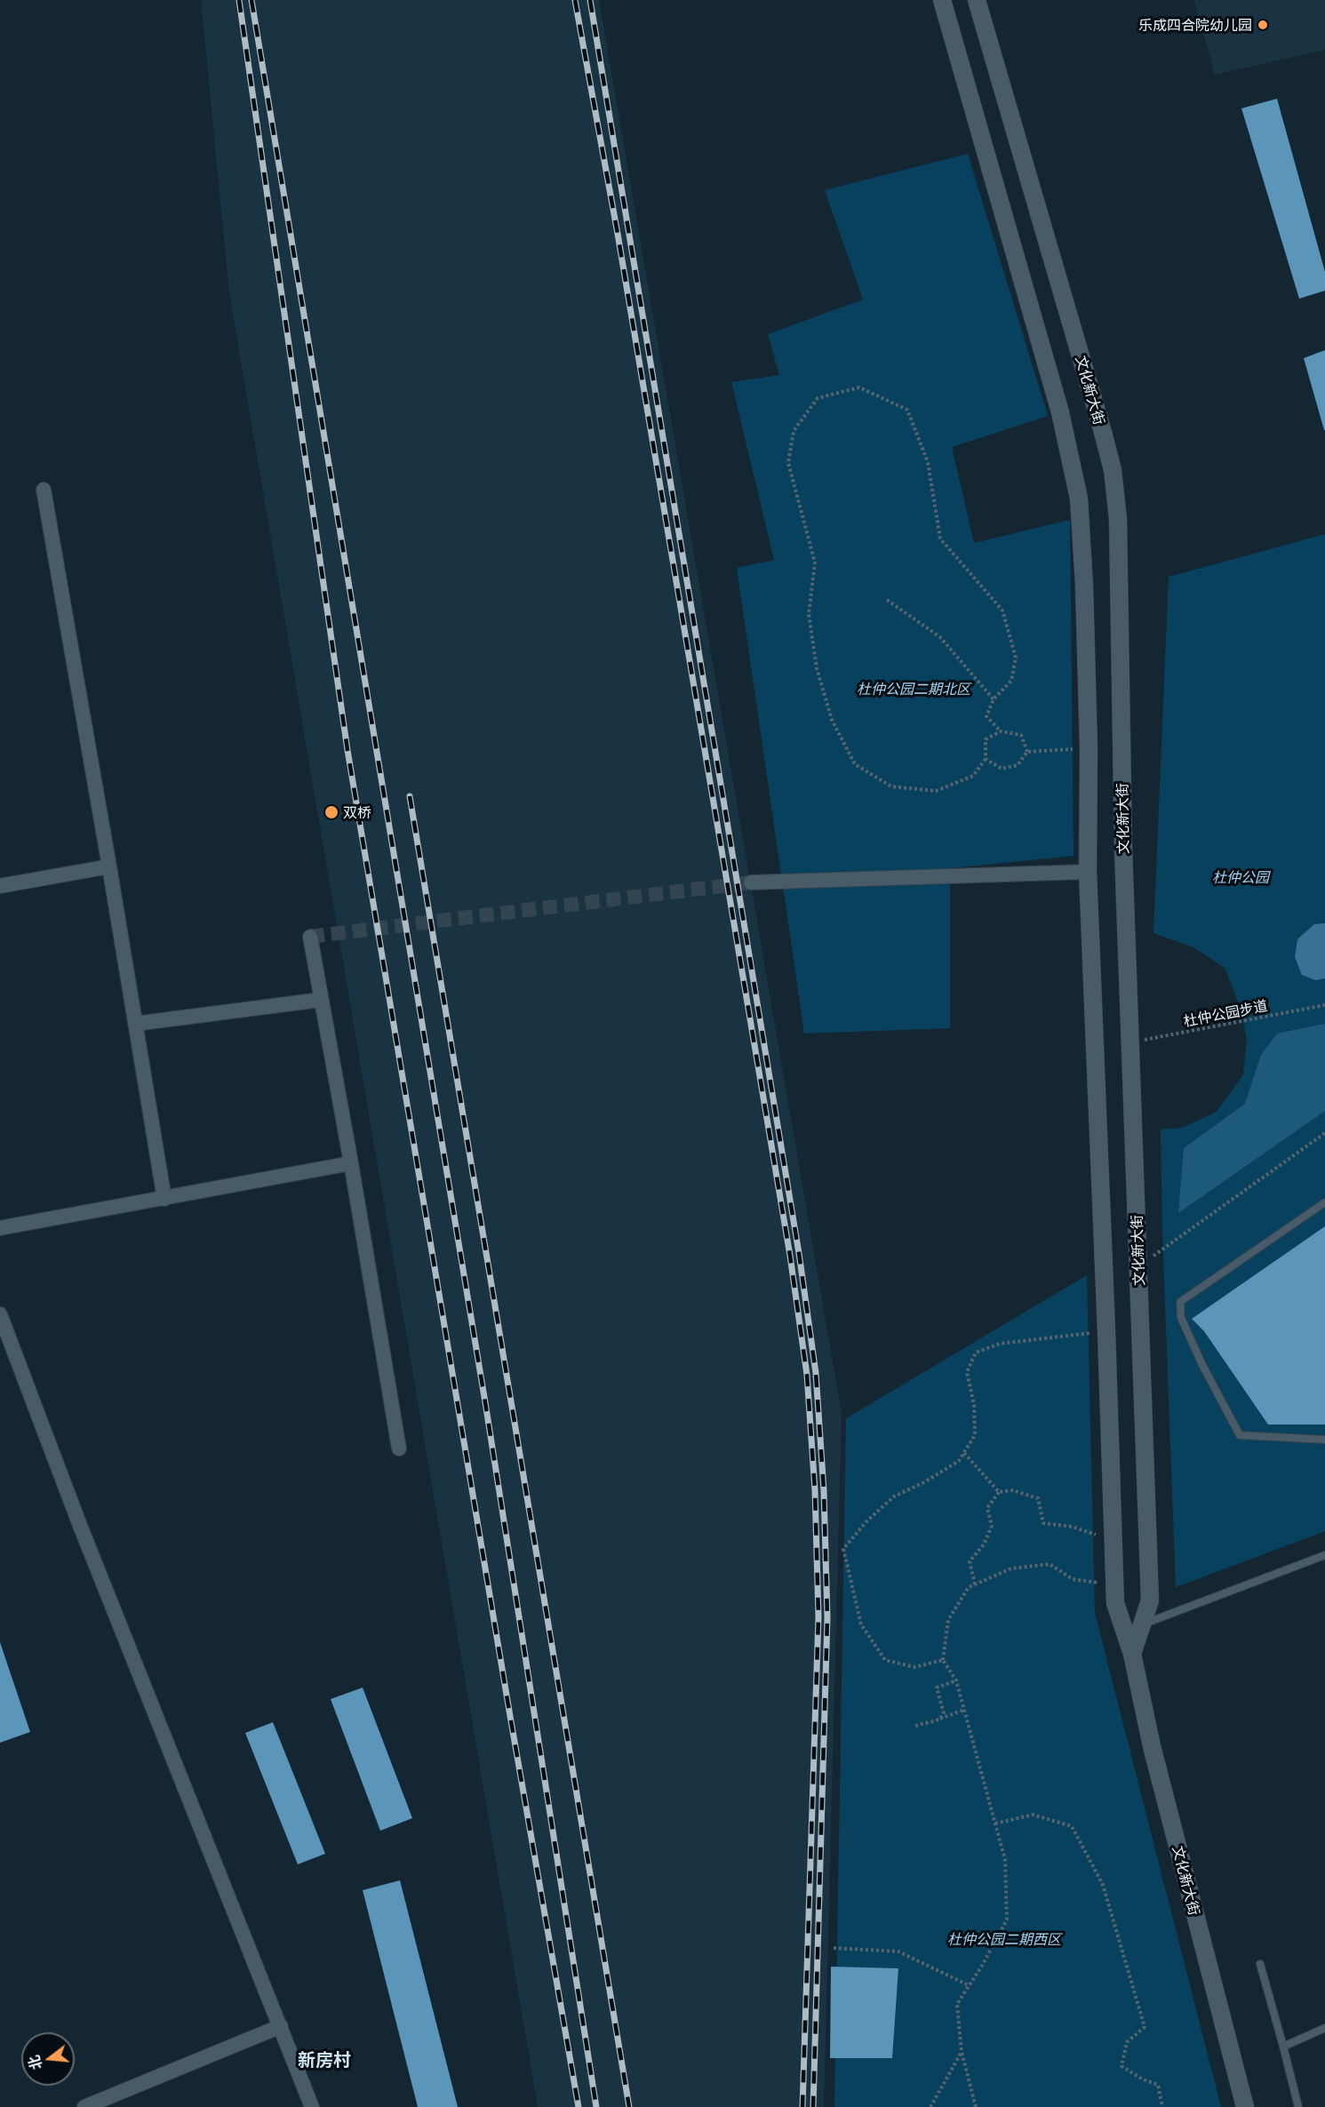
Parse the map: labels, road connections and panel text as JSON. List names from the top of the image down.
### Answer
{
  "streets": {
    "street": ["文化新大街"],
    "path": ["杜仲公园步道"]
  },
  "crossings": [
    ["文化新大街", "杜仲公园步道"]
  ],
  "districts": ["新房村"],
  "parks": ["杜仲公园二期北区", "杜仲公园", "杜仲公园二期西区"],
  "places": ["乐成四合院幼儿园", "双桥"],
  "north": "left"
}
